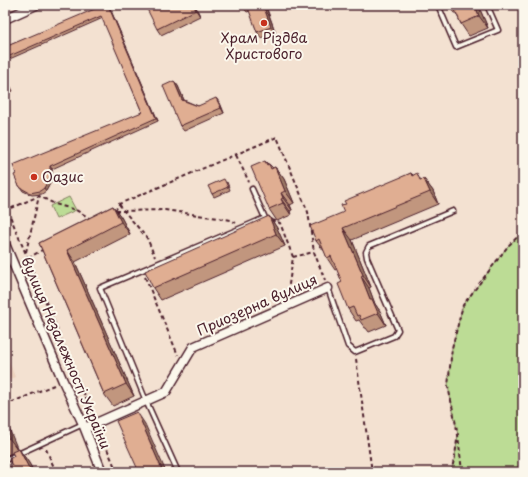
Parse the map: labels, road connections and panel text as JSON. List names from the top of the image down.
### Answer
{
  "streets": {
    "street": ["Приозерна вулиця", "вулиця Незалежності України"]
  },
  "crossings": [
    ["Приозерна вулиця", "вулиця Незалежності України"]
  ],
  "places": ["Храм Різдва Христового", "Оазис"]
}
